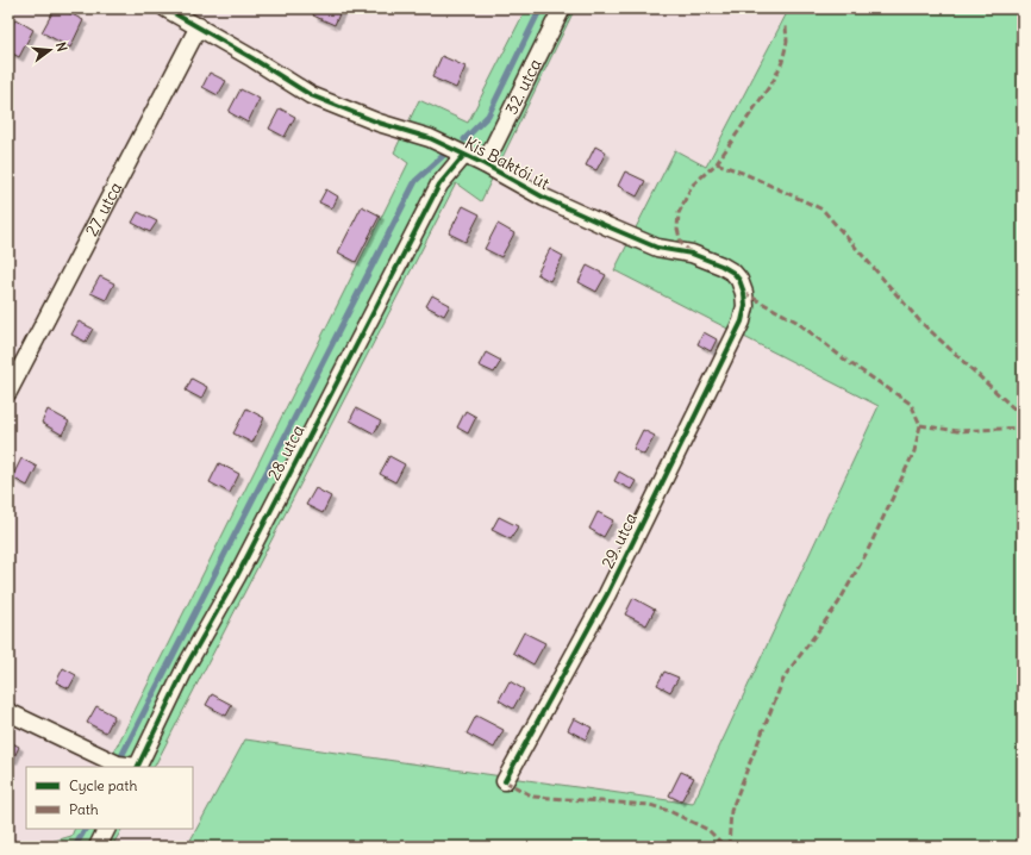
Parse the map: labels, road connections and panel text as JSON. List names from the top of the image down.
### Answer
{
  "streets": {
    "street": [
      "32. utca",
      "Kis Baktói út",
      "27. utca",
      "28. utca",
      "29. utca"
    ]
  },
  "crossings": [
    ["32. utca", "Kis Baktói út"],
    ["Kis Baktói út", "27. utca"],
    ["Kis Baktói út", "28. utca"],
    ["Kis Baktói út", "29. utca"]
  ],
  "legend": ["Cycle path", "Path"],
  "north": "right"
}
